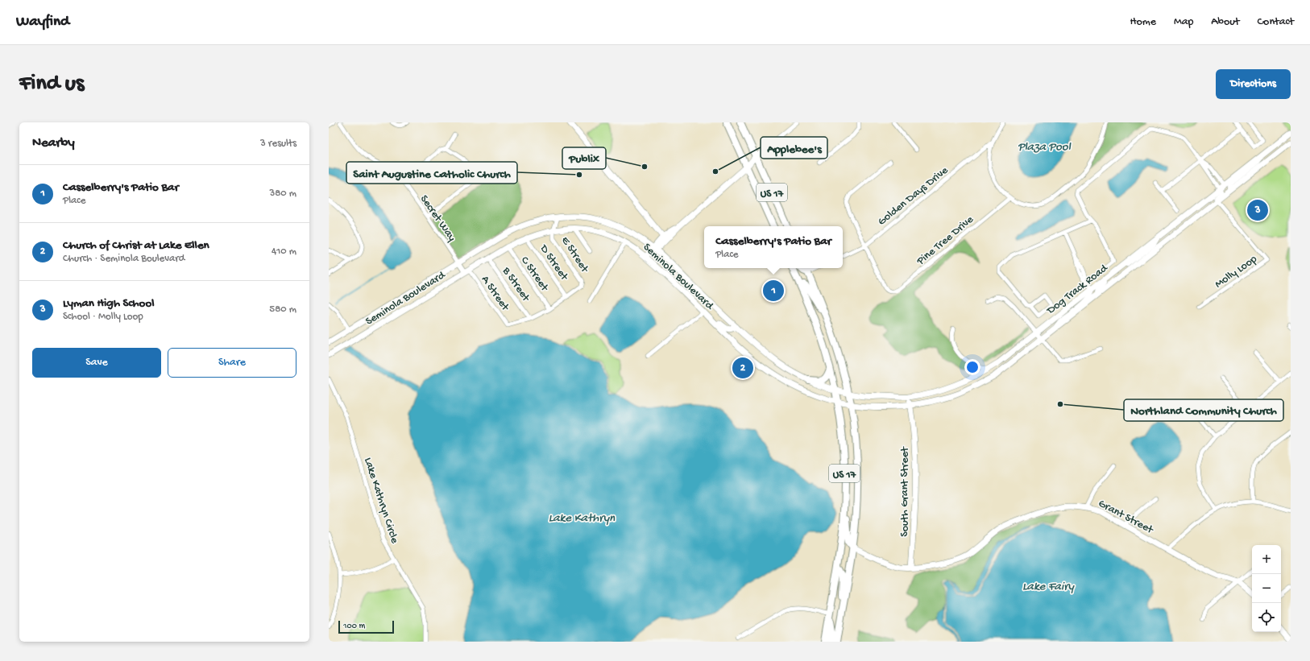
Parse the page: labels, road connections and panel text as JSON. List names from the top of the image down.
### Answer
{
  "streets": {
    "main road": [
      "US 17",
      "Seminola Boulevard",
      "Dog Track Road",
      "South Grant Street",
      "Grant Street"
    ],
    "street": [
      "Golden Days Drive",
      "Secret Way",
      "Pine Tree Drive",
      "E Street",
      "D Street",
      "Molly Loop",
      "C Street",
      "B Street",
      "A Street",
      "Lake Kathryn Circle"
    ]
  },
  "crossings": [
    ["US 17", "Seminola Boulevard"],
    ["US 17", "Dog Track Road"],
    ["US 17", "Grant Street"],
    ["Golden Days Drive", "Pine Tree Drive"],
    ["Secret Way", "Seminola Boulevard"],
    ["Secret Way", "A Street"],
    ["E Street", "D Street"],
    ["E Street", "Seminola Boulevard"],
    ["D Street", "Seminola Boulevard"],
    ["Molly Loop", "Dog Track Road"],
    ["C Street", "Seminola Boulevard"],
    ["Seminola Boulevard", "B Street"],
    ["Seminola Boulevard", "Dog Track Road"],
    ["Seminola Boulevard", "A Street"],
    ["B Street", "A Street"],
    ["Dog Track Road", "South Grant Street"],
    ["South Grant Street", "Grant Street"]
  ],
  "water": ["Plaza Pool", "Lake Kathryn", "Lake Fairy"],
  "places": [
    "Publix",
    "Applebee's",
    "Saint Augustine Catholic Church",
    "Northland Community Church"
  ],
  "scale_bar": "100 m",
  "page": {
    "header": "Wayfind",
    "nav": [
      "Home",
      "Map",
      "About",
      "Contact"
    ],
    "buttons": [
      "Directions",
      ["Save", "Share"]
    ],
    "title": "Find us",
    "heading": ["Nearby", "3 results"],
    "list": [
      {
        "mark": "1",
        "name": "Casselberry's Patio Bar",
        "note": "Place",
        "value": "380 m"
      },
      {
        "mark": "2",
        "name": "Church of Christ at Lake Ellen",
        "note": "Church · Seminola Boulevard",
        "value": "410 m"
      },
      {
        "mark": "3",
        "name": "Lyman High School",
        "note": "School · Molly Loop",
        "value": "580 m"
      }
    ],
    "pins": ["3", "1", "2"],
    "popup": ["Casselberry's Patio Bar", "Place"],
    "map_buttons": ["+", "−"],
    "scale": "100 m"
  }
}
